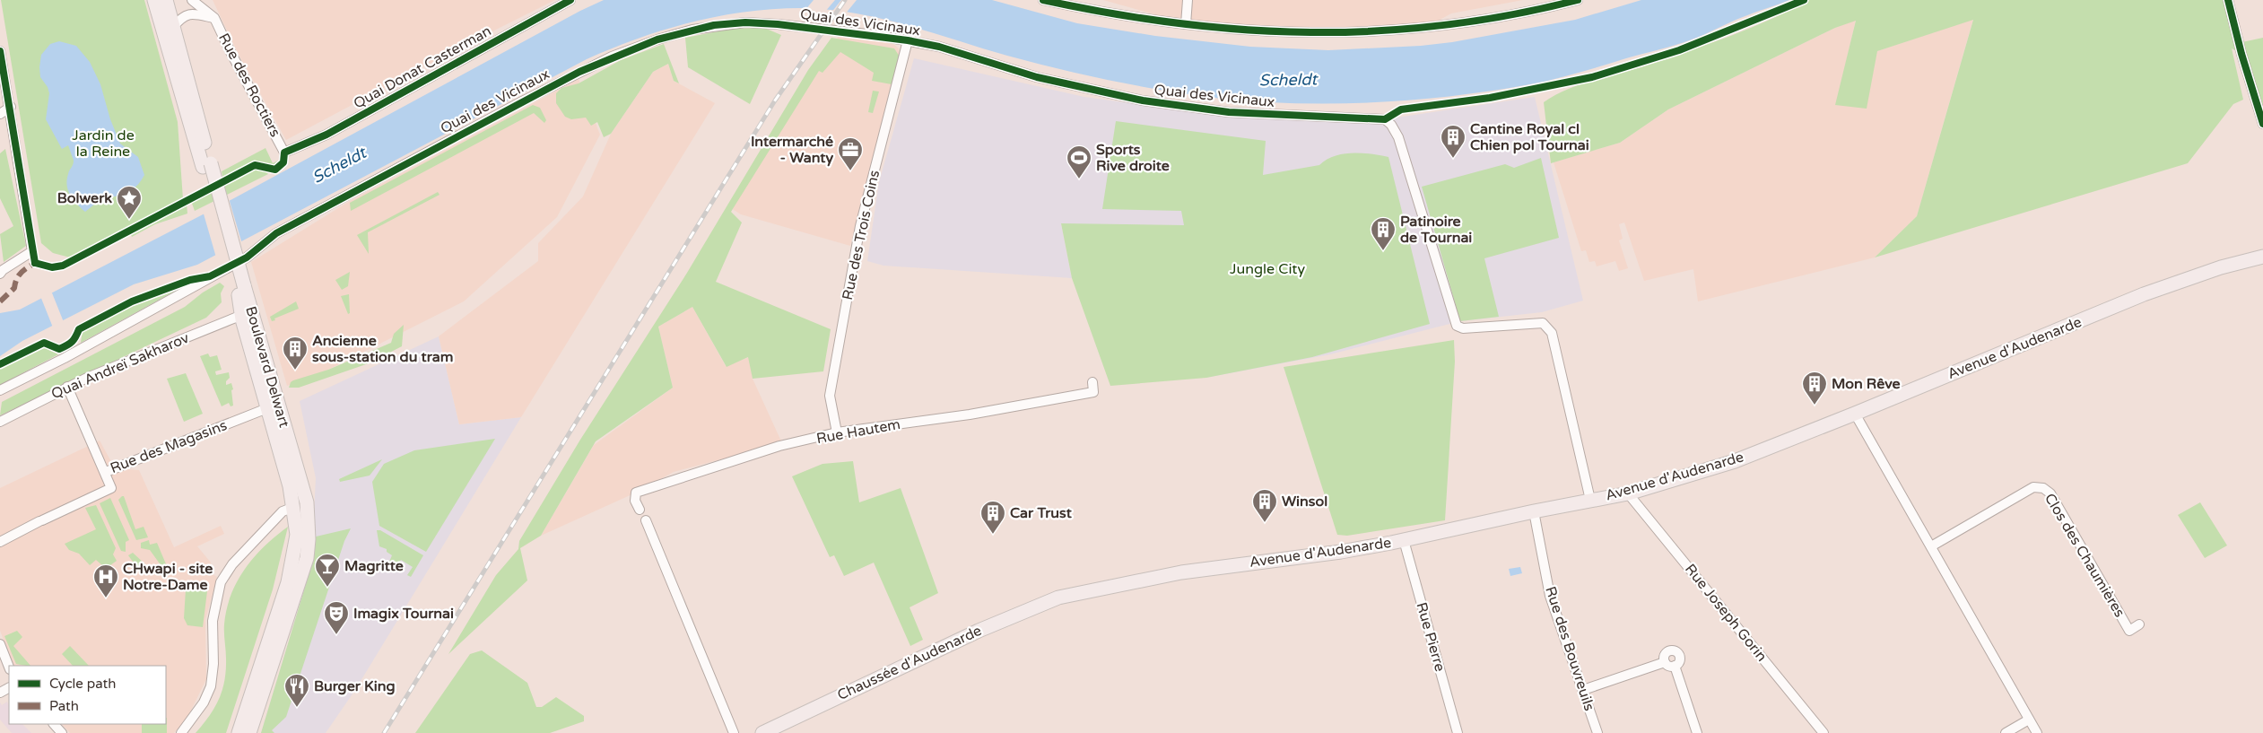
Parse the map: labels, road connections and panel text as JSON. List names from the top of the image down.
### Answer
{
  "streets": {
    "main road": ["Avenue d'Audenarde", "Boulevard Delwart", "Chaussée d'Audenarde"],
    "street": [
      "Quai des Vicinaux",
      "Quai Donat Casterman",
      "Rue des Roctiers",
      "Rue des Trois Coins",
      "Quai Andreï Sakharov",
      "Rue Hautem",
      "Rue des Magasins",
      "Clos des Chaumières",
      "Rue Joseph Gorin",
      "Rue Pierre",
      "Rue des Bouvreuils"
    ]
  },
  "crossings": [
    ["Quai des Vicinaux", "Rue des Trois Coins"],
    ["Quai des Vicinaux", "Avenue d'Audenarde"],
    ["Quai des Vicinaux", "Quai Andreï Sakharov"],
    ["Quai Donat Casterman", "Rue des Roctiers"],
    ["Rue des Roctiers", "Boulevard Delwart"],
    ["Rue des Trois Coins", "Rue Hautem"],
    ["Avenue d'Audenarde", "Rue Joseph Gorin"],
    ["Avenue d'Audenarde", "Rue Pierre"],
    ["Avenue d'Audenarde", "Rue des Bouvreuils"],
    ["Avenue d'Audenarde", "Chaussée d'Audenarde"],
    ["Quai Andreï Sakharov", "Boulevard Delwart"],
    ["Quai Andreï Sakharov", "Rue des Magasins"],
    ["Boulevard Delwart", "Rue des Magasins"]
  ],
  "water": ["Scheldt"],
  "parks": ["Jardin de la Reine", "Jungle City"],
  "places": {
    "building": [
      "Cantine Royal cl Chien pol Tournai",
      "Patinoire de Tournai",
      "Ancienne sous-station du tram",
      "Mon Rêve",
      "Winsol",
      "Car Trust"
    ],
    "office": ["Intermarché - Wanty"],
    "sports": ["Sports Rive droite"],
    "place": ["Bolwerk"],
    "bar": ["Magritte"],
    "hospital": ["CHwapi - site Notre-Dame"],
    "theatre": ["Imagix Tournai"],
    "restaurant": ["Burger King"]
  },
  "legend": ["Cycle path", "Path"]
}
